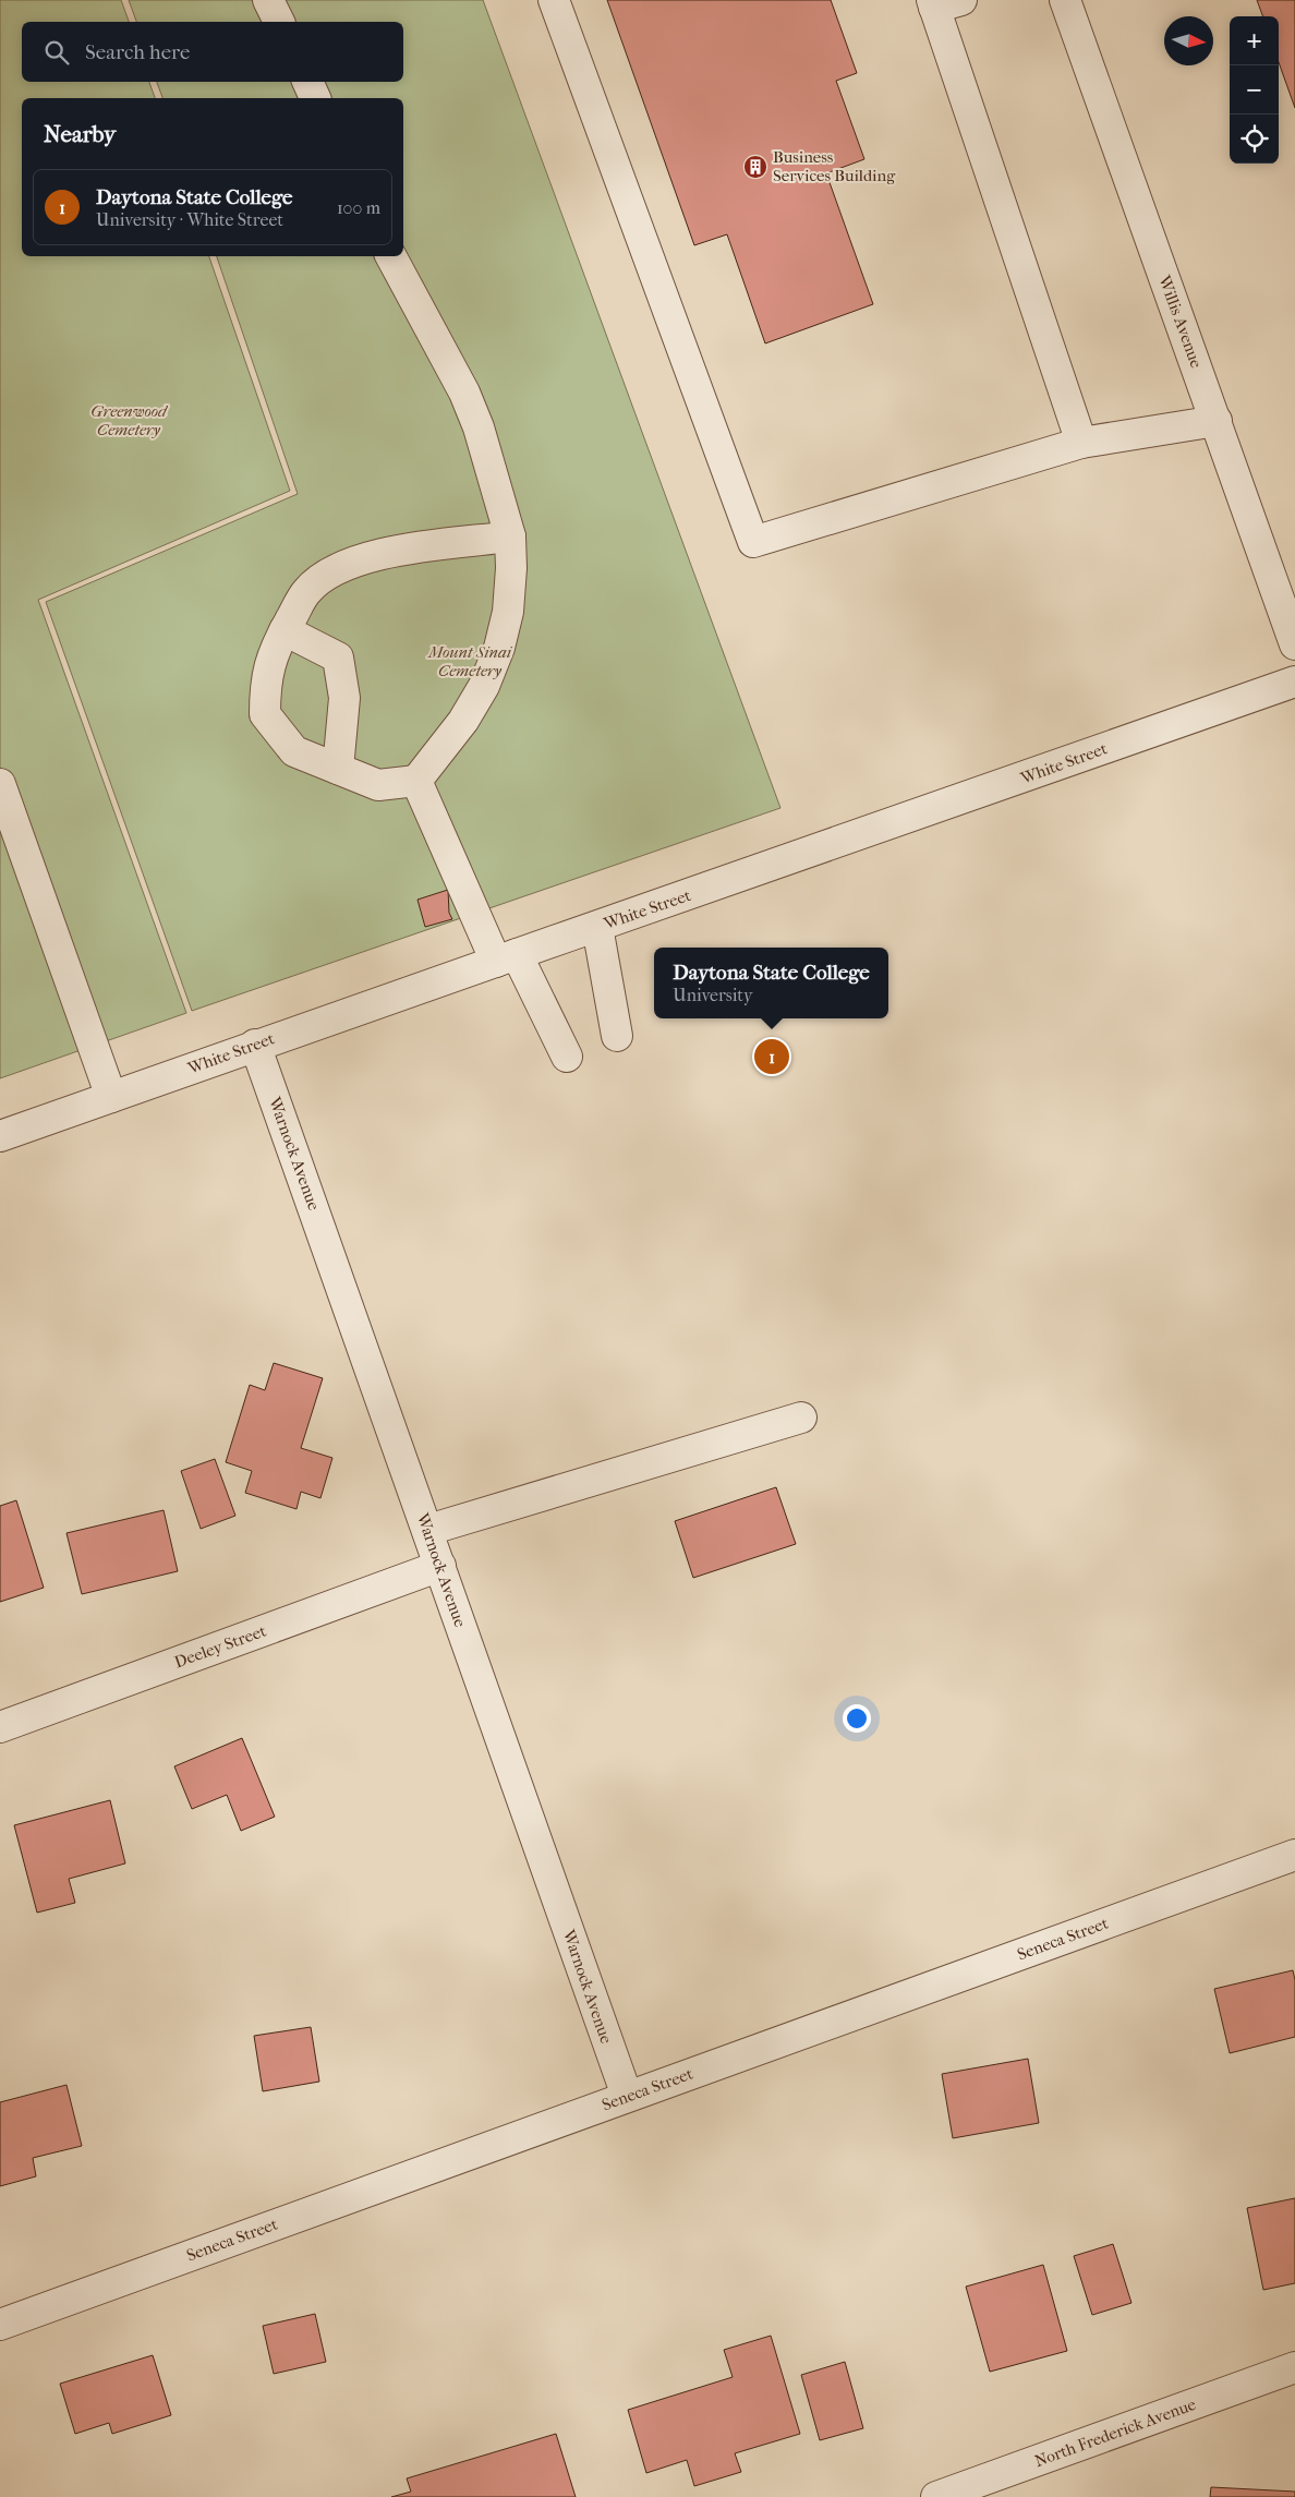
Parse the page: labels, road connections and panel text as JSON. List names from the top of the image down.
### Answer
{
  "streets": {
    "street": [
      "Willis Avenue",
      "White Street",
      "Warnock Avenue",
      "Deeley Street",
      "Seneca Street",
      "North Frederick Avenue"
    ]
  },
  "crossings": [
    ["White Street", "Warnock Avenue"],
    ["Warnock Avenue", "Deeley Street"],
    ["Warnock Avenue", "Seneca Street"]
  ],
  "parks": ["Greenwood Cemetery", "Mount Sinai Cemetery"],
  "places": {
    "building": ["Business Services Building"]
  },
  "north": "right",
  "page": {
    "map_buttons": ["+", "−"],
    "search": "Search here",
    "heading": "Nearby",
    "list": [
      {
        "mark": "1",
        "name": "Daytona State College",
        "note": "University · White Street",
        "value": "100 m"
      }
    ],
    "popup": ["Daytona State College", "University"],
    "pins": "1"
  }
}
